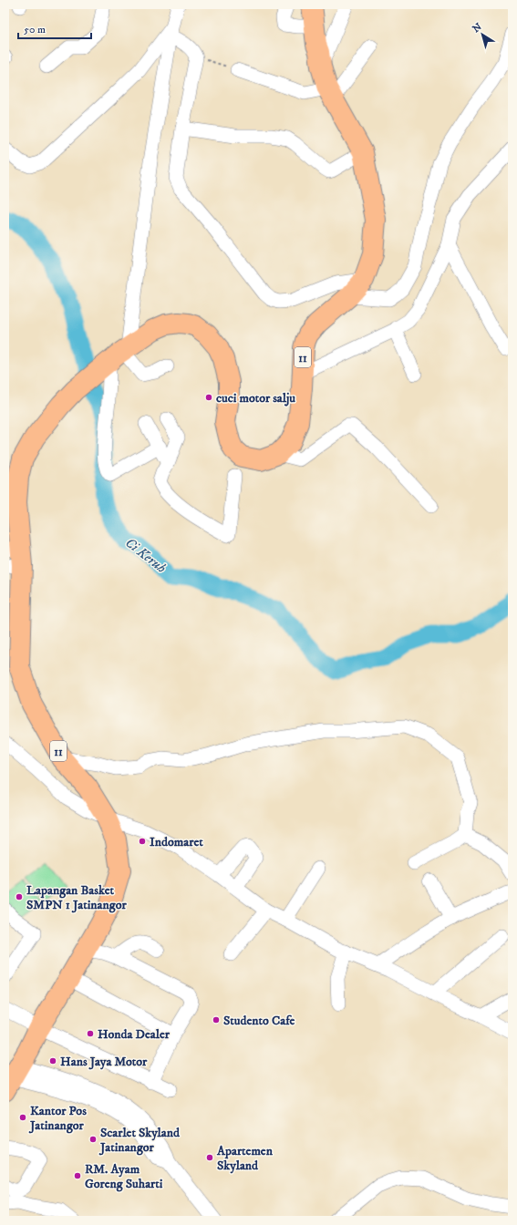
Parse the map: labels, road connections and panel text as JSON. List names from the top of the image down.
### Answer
{
  "streets": {
    "highway": ["11"]
  },
  "water": ["Ci Keruh"],
  "places": [
    "cuci motor salju",
    "Indomaret",
    "Lapangan Basket SMPN 1 Jatinangor",
    "Studento Cafe",
    "Honda Dealer",
    "Hans Jaya Motor",
    "Kantor Pos Jatinangor",
    "Scarlet Skyland Jatinangor",
    "Apartemen Skyland",
    "RM. Ayam Goreng Suharti"
  ],
  "scale_bar": "50 m",
  "north": "top left"
}
